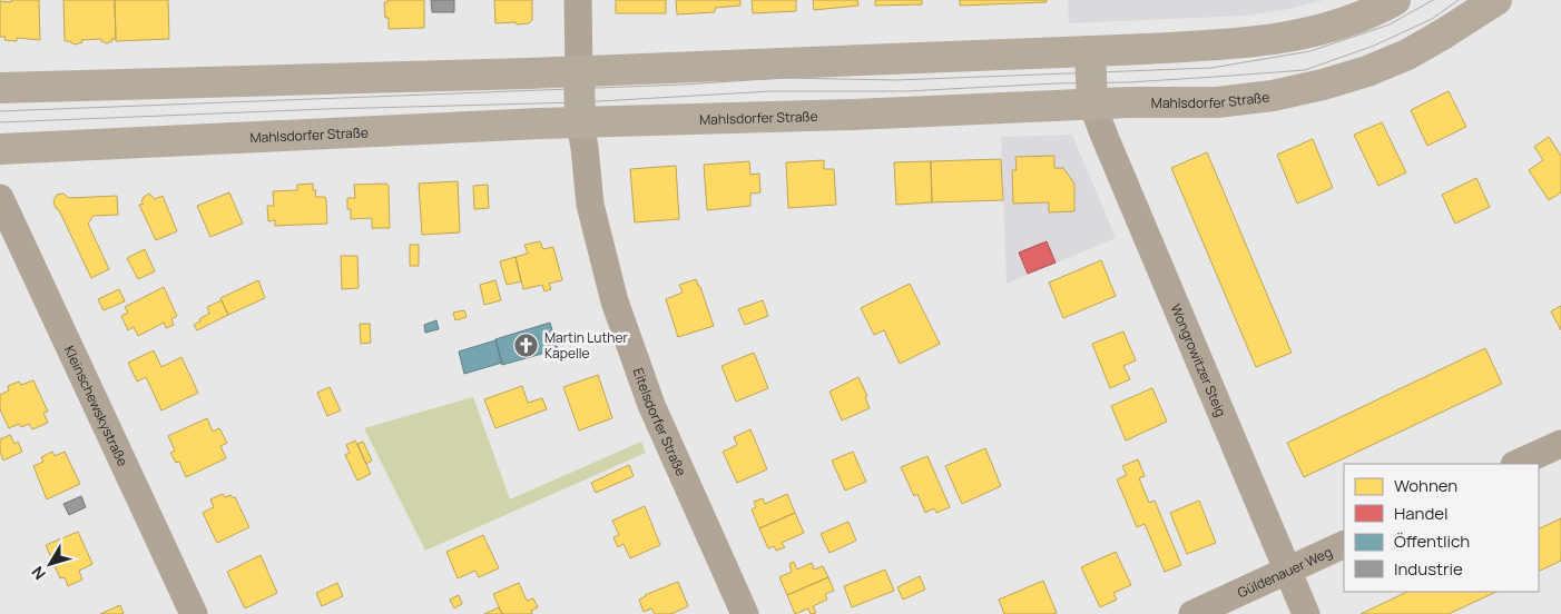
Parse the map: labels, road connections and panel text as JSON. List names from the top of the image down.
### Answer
{
  "streets": {
    "main road": ["Mahlsdorfer Straße"],
    "street": [
      "Wongrowitzer Steig",
      "Kleinschewskystraße",
      "Eitelsdorfer Straße",
      "Güldenauer Weg"
    ]
  },
  "crossings": [
    ["Mahlsdorfer Straße", "Wongrowitzer Steig"],
    ["Mahlsdorfer Straße", "Eitelsdorfer Straße"],
    ["Wongrowitzer Steig", "Güldenauer Weg"]
  ],
  "places": {
    "church": ["Martin Luther Kapelle"]
  },
  "legend": [
    "Wohnen",
    "Handel",
    "Öffentlich",
    "Industrie"
  ],
  "north": "bottom left"
}
